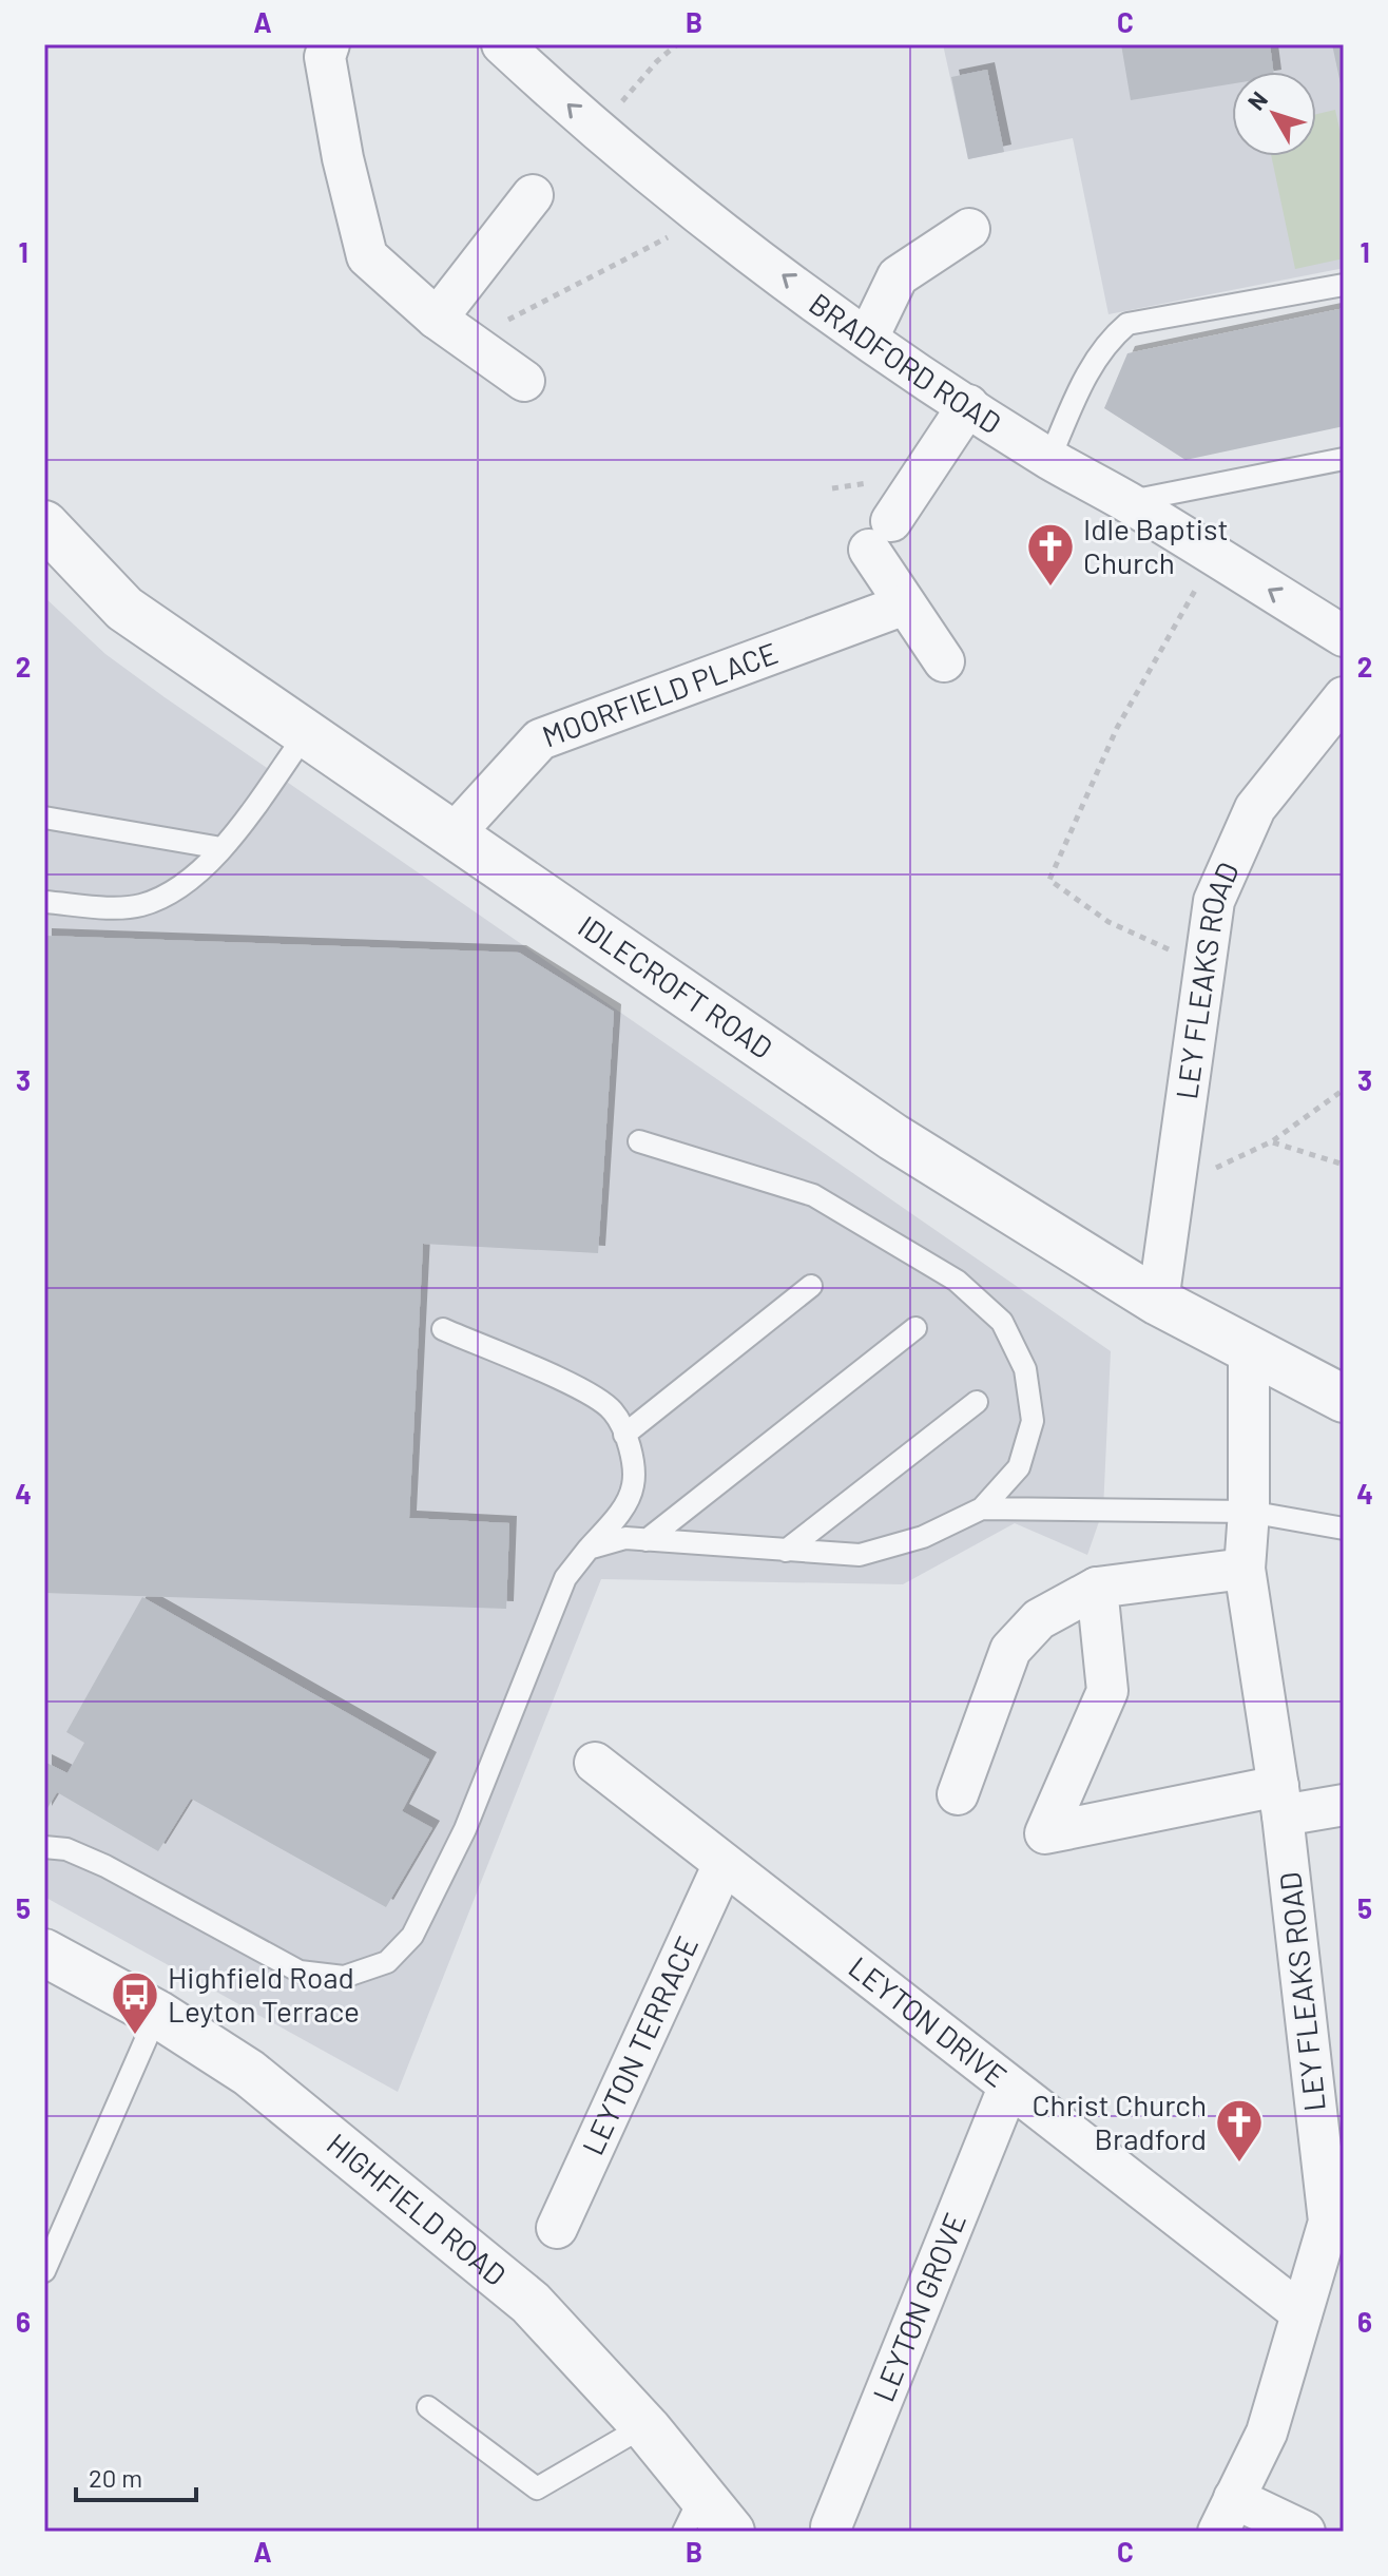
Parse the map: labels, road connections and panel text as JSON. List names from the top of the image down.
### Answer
{
  "streets": {
    "street": [
      "BRADFORD ROAD",
      "MOORFIELD PLACE",
      "LEY FLEAKS ROAD",
      "IDLECROFT ROAD",
      "LEYTON DRIVE",
      "LEYTON TERRACE",
      "HIGHFIELD ROAD",
      "LEYTON GROVE"
    ]
  },
  "crossings": [
    ["MOORFIELD PLACE", "IDLECROFT ROAD"],
    ["LEY FLEAKS ROAD", "IDLECROFT ROAD"],
    ["LEY FLEAKS ROAD", "LEYTON DRIVE"],
    ["LEYTON DRIVE", "LEYTON TERRACE"],
    ["LEYTON DRIVE", "LEYTON GROVE"]
  ],
  "one_way": ["BRADFORD ROAD"],
  "places": {
    "church": ["Idle Baptist Church", "Christ Church Bradford"],
    "bus stop": ["Highfield Road Leyton Terrace"]
  },
  "scale_bar": "20 m",
  "north": "top left",
  "grid": {
    "columns": ["A", "B", "C"],
    "rows": [
      "1",
      "2",
      "3",
      "4",
      "5",
      "6"
    ]
  }
}
